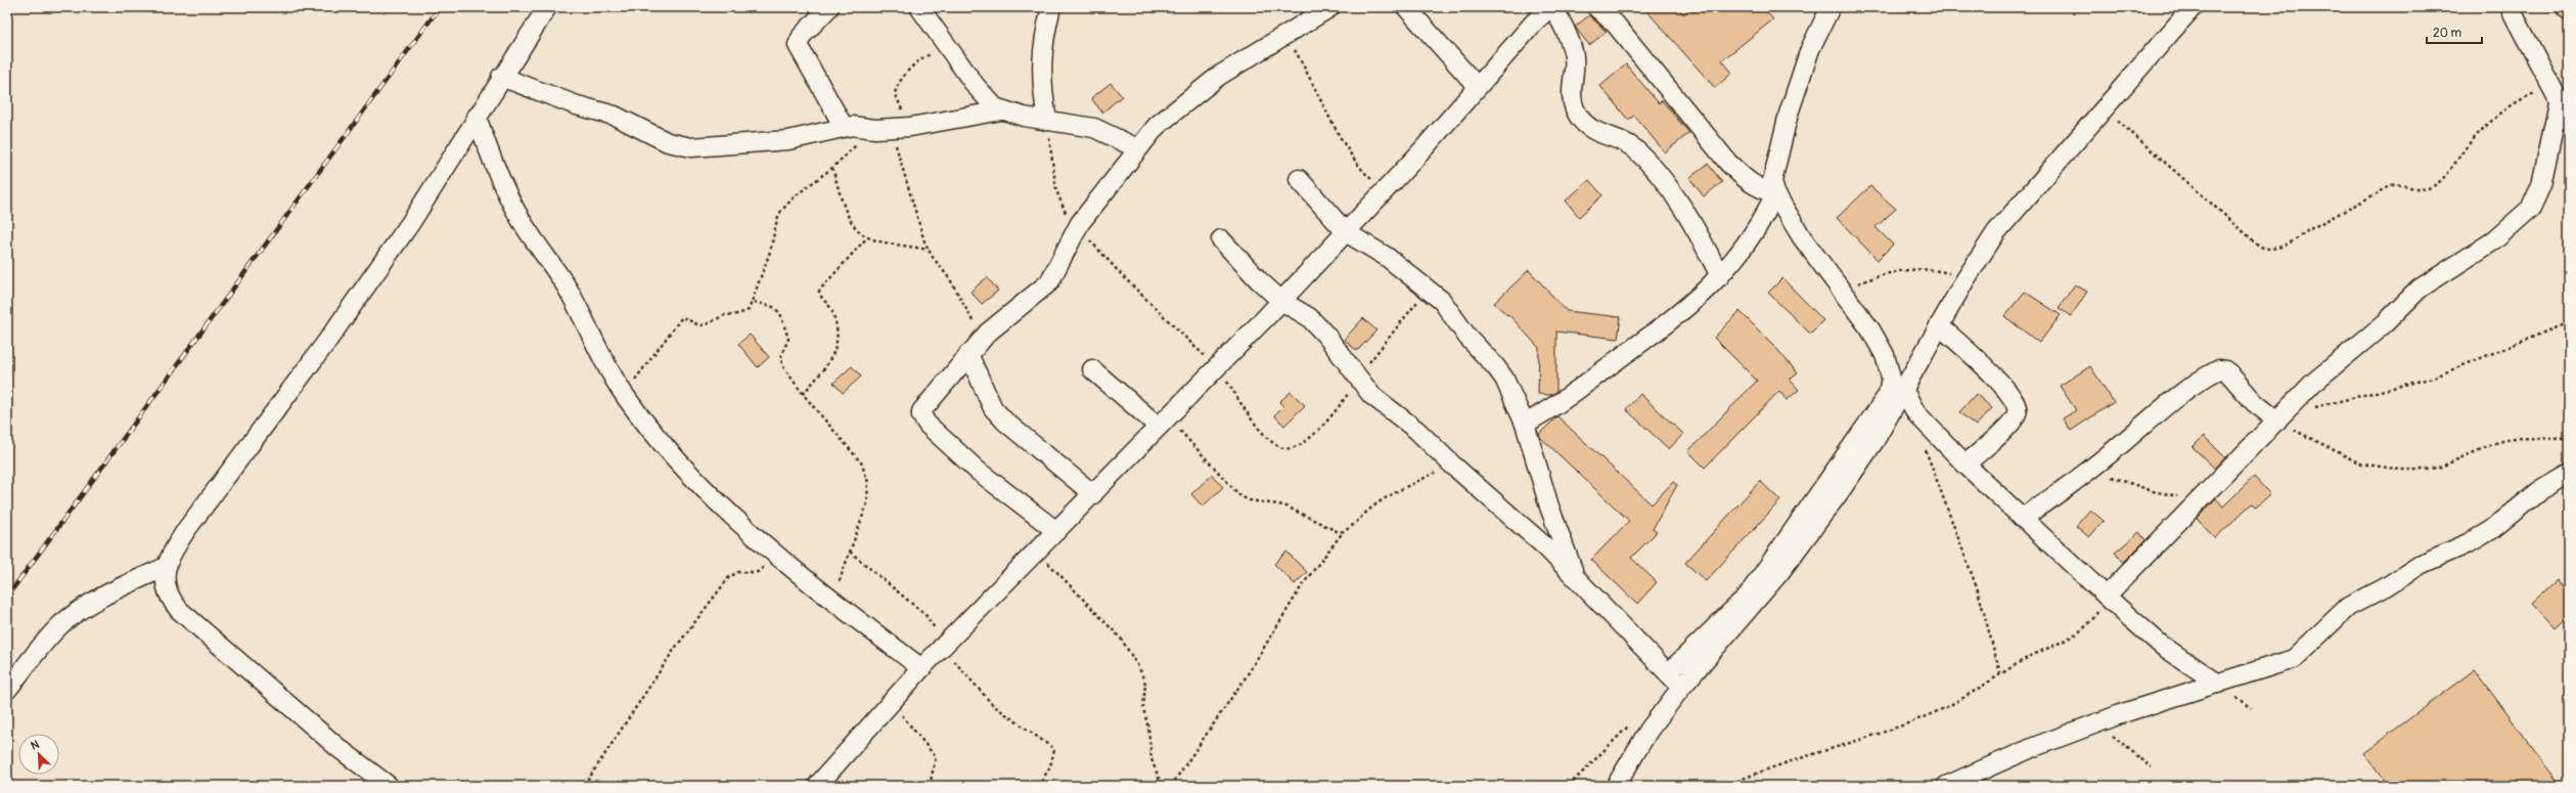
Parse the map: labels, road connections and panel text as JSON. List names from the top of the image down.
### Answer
{
  "scale_bar": "20 m",
  "north": "top left"
}
